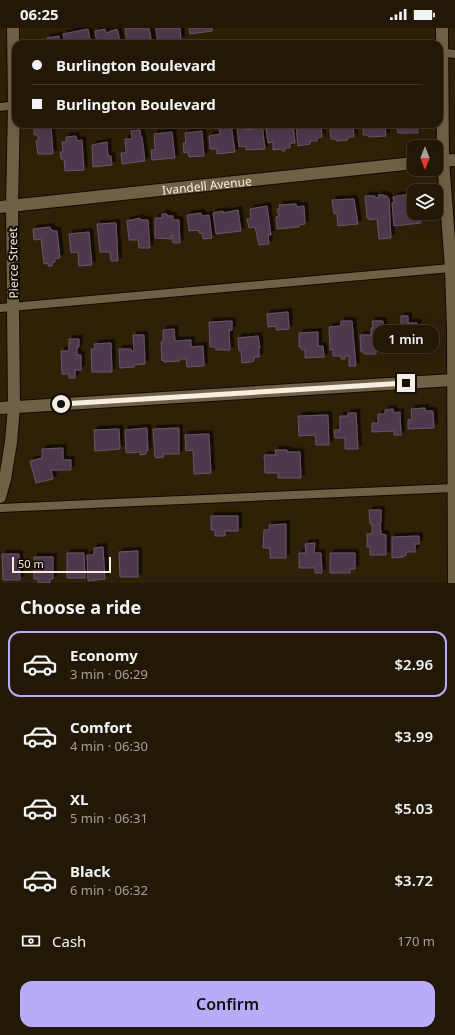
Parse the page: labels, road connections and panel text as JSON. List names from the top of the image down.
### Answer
{
  "streets": {
    "street": ["Ivandell Avenue", "Pierce Street"]
  },
  "crossings": [
    ["Ivandell Avenue", "Pierce Street"]
  ],
  "scale_bar": "50 m",
  "north": "bottom",
  "page": {
    "status": "06:25",
    "banner": ["Burlington Boulevard", "Burlington Boulevard"],
    "bubble": "1 min",
    "scale": "50 m",
    "heading": "Choose a ride",
    "list": [
      {
        "name": "Economy",
        "note": "3 min · 06:29",
        "value": "$2.96"
      },
      {
        "name": "Comfort",
        "note": "4 min · 06:30",
        "value": "$3.99"
      },
      {
        "name": "XL",
        "note": "5 min · 06:31",
        "value": "$5.03"
      },
      {
        "name": "Black",
        "note": "6 min · 06:32",
        "value": "$3.72"
      }
    ],
    "pay": ["Cash", "170 m"],
    "buttons": "Confirm"
  }
}
